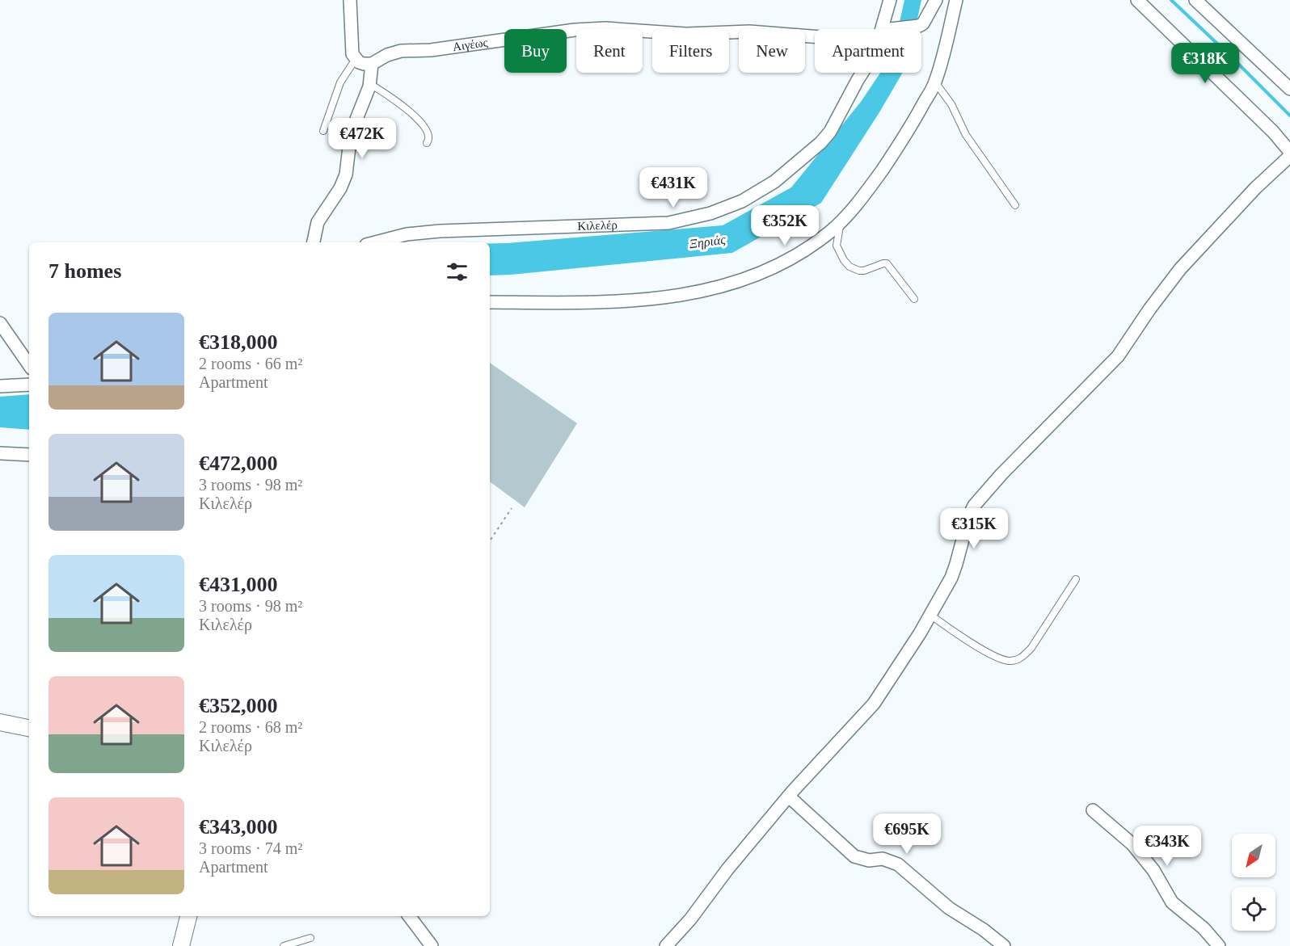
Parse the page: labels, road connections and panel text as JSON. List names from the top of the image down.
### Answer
{
  "streets": {
    "street": ["Αιγέως", "Κιλελέρ"]
  },
  "water": ["Ξηριάς"],
  "north": "bottom left",
  "page": {
    "chip": [
      "Buy",
      "Rent",
      "Filters",
      "New",
      "Apartment"
    ],
    "price": [
      "€318K",
      "€472K",
      "€431K",
      "€352K",
      "€315K",
      "€695K",
      "€343K"
    ],
    "heading": "7 homes",
    "list": [
      {
        "name": "€318,000",
        "note": "2 rooms · 66 m² · Apartment"
      },
      {
        "name": "€472,000",
        "note": "3 rooms · 98 m² · Κιλελέρ"
      },
      {
        "name": "€431,000",
        "note": "3 rooms · 98 m² · Κιλελέρ"
      },
      {
        "name": "€352,000",
        "note": "2 rooms · 68 m² · Κιλελέρ"
      },
      {
        "name": "€343,000",
        "note": "3 rooms · 74 m² · Apartment"
      }
    ]
  }
}
